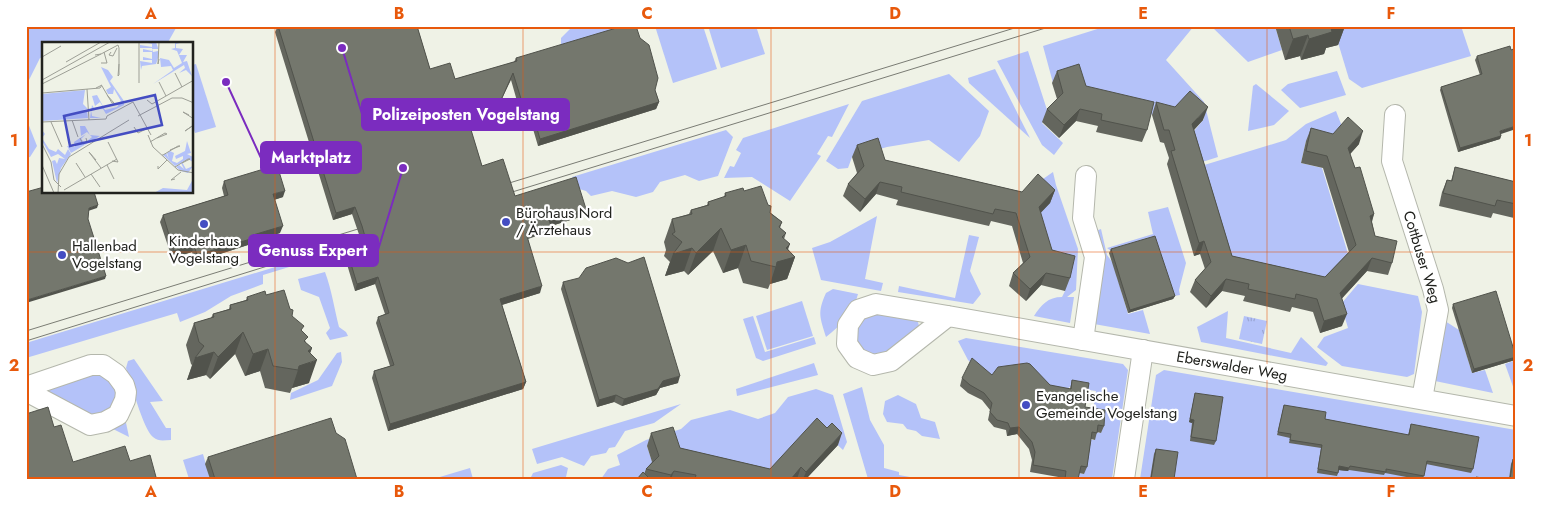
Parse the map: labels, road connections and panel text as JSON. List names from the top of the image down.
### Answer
{
  "streets": {
    "street": ["Cottbuser Weg", "Eberswalder Weg"]
  },
  "crossings": [
    ["Cottbuser Weg", "Eberswalder Weg"]
  ],
  "places": [
    "Polizeiposten Vogelstang",
    "Marktplatz",
    "Genuss Expert",
    "Bürohaus Nord / Ärztehaus",
    "Kinderhaus Vogelstang",
    "Hallenbad Vogelstang",
    "Evangelische Gemeinde Vogelstang"
  ],
  "grid": {
    "columns": [
      "A",
      "B",
      "C",
      "D",
      "E",
      "F"
    ],
    "rows": ["1", "2"]
  }
}
